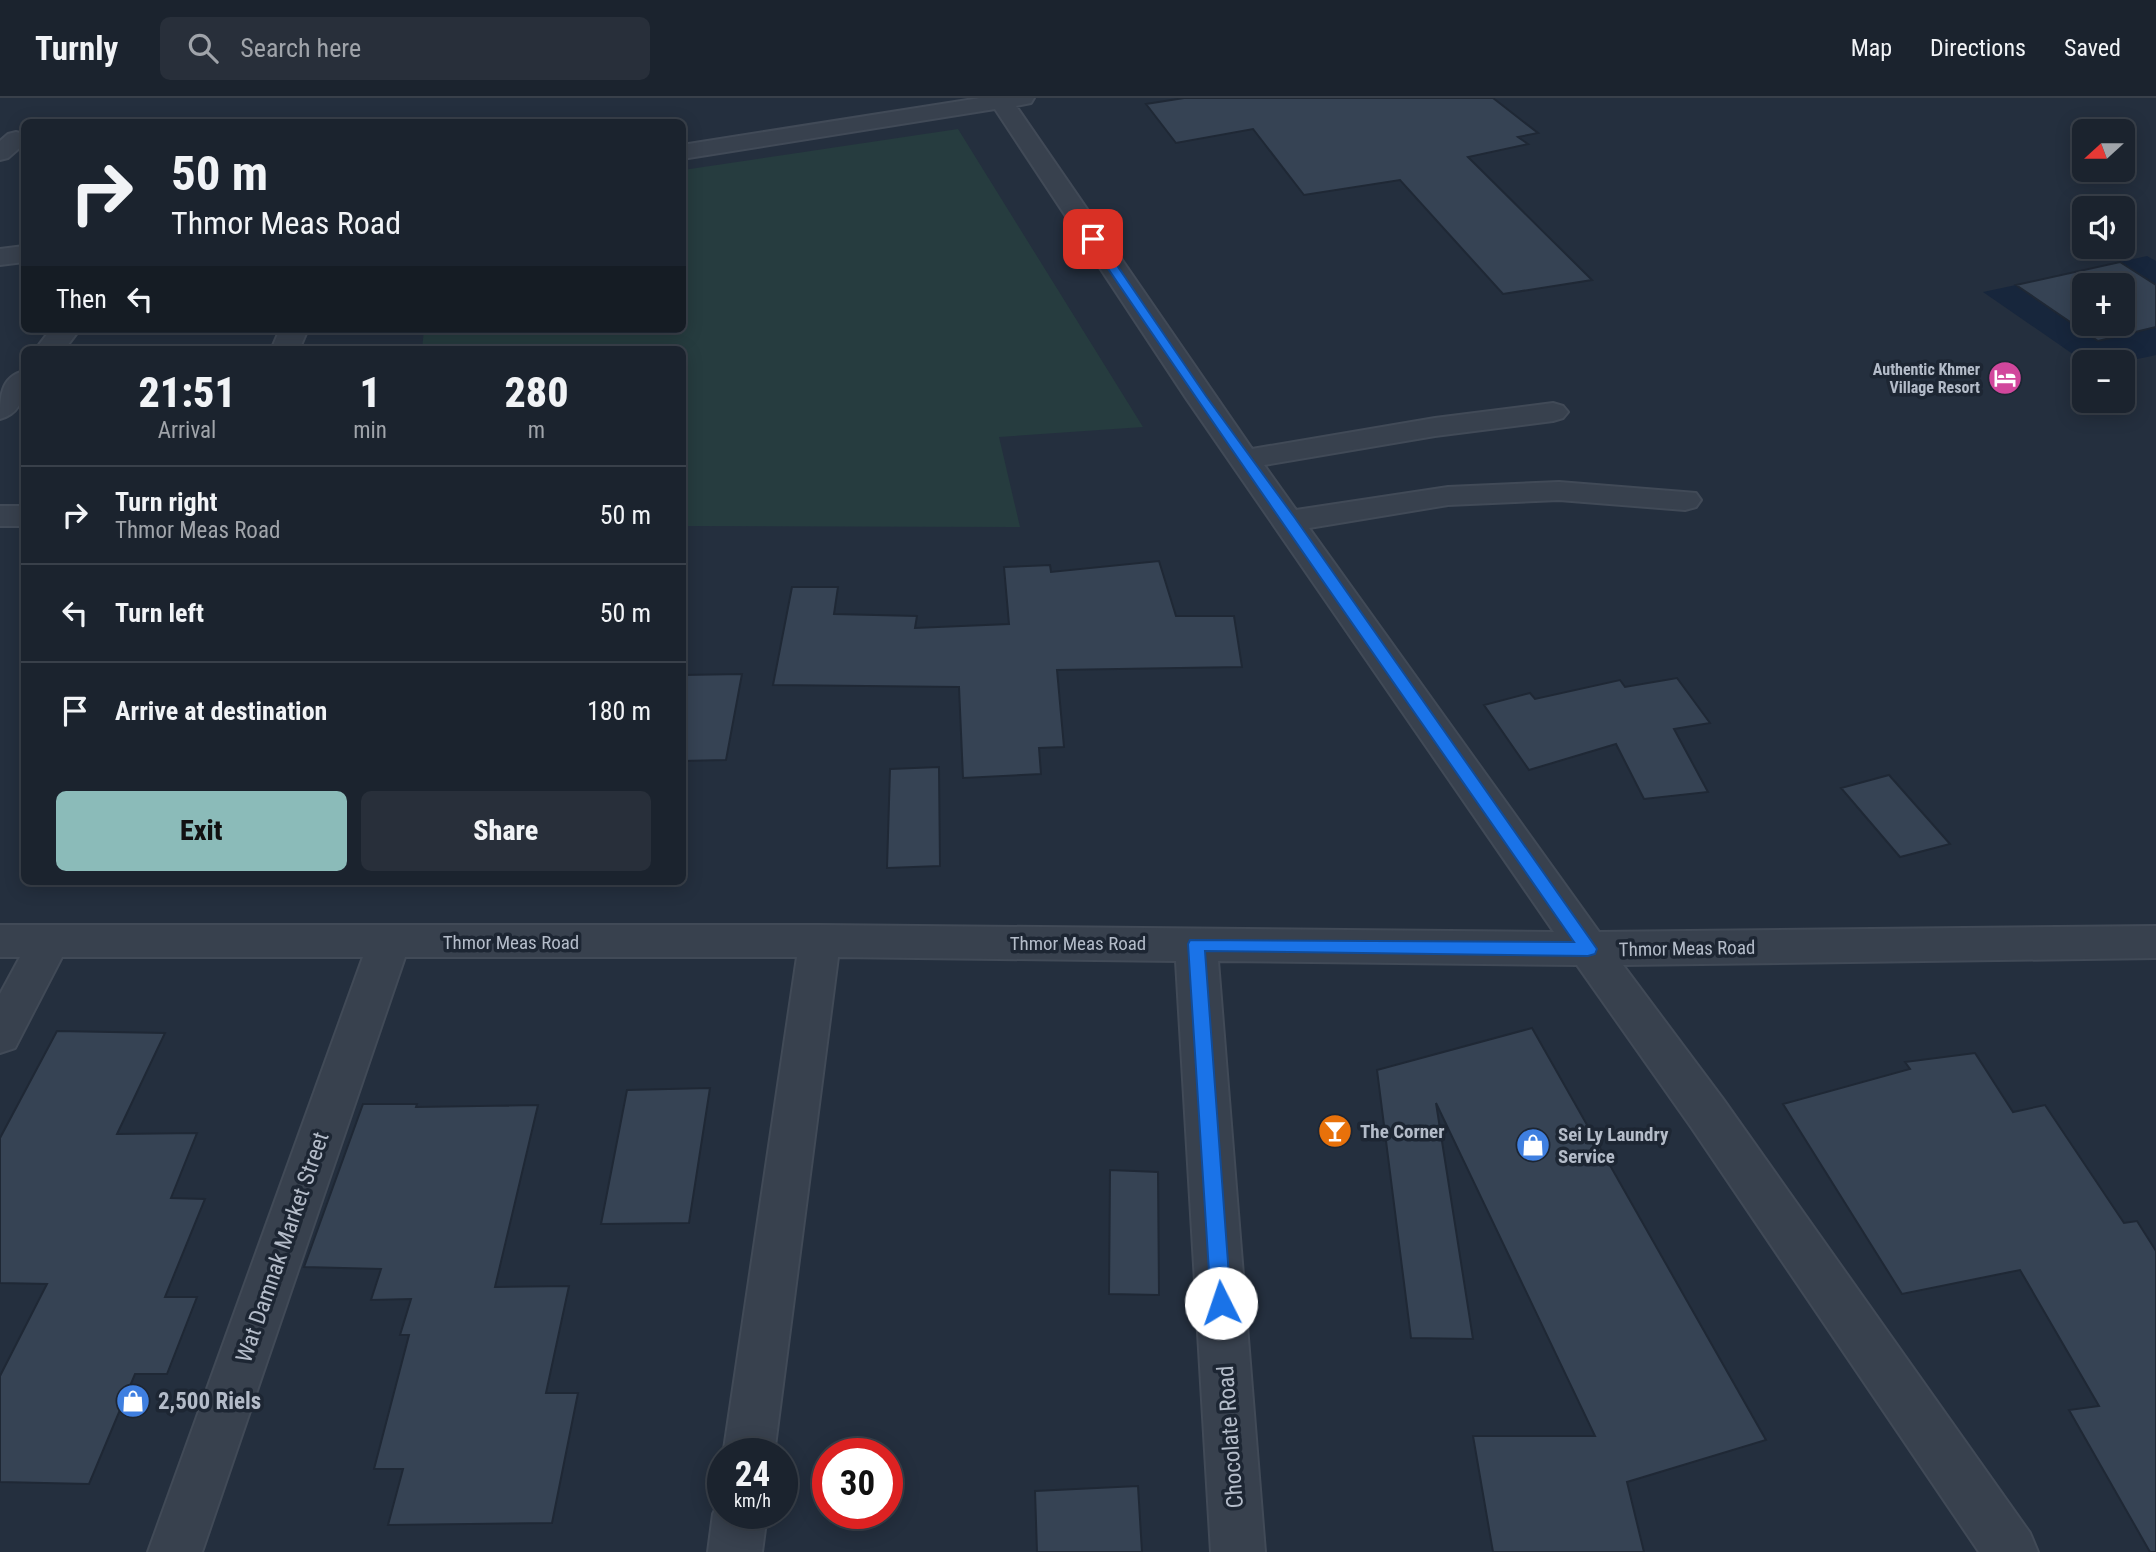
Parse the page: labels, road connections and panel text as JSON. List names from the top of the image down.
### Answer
{
  "streets": {
    "street": ["Thmor Meas Road", "Wat Damnak Market Street", "Chocolate Road"]
  },
  "crossings": [
    ["Thmor Meas Road", "Wat Damnak Market Street"],
    ["Thmor Meas Road", "Chocolate Road"]
  ],
  "places": {
    "hotel": ["Authentic Khmer Village Resort"],
    "bar": ["The Corner"],
    "shop": ["Sei Ly Laundry Service", "2,500 Riels"]
  },
  "north": "left",
  "page": {
    "header": "Turnly",
    "search": "Search here",
    "nav": ["Map", "Directions", "Saved"],
    "map_buttons": ["+", "−"],
    "turn": ["50 m", "Thmor Meas Road"],
    "then": "Then",
    "eta": [
      "21:51",
      "Arrival",
      "1",
      "min",
      "280",
      "m"
    ],
    "list": [
      {
        "name": "Turn right",
        "note": "Thmor Meas Road",
        "value": "50 m"
      },
      {
        "name": "Turn left",
        "value": "50 m"
      },
      {
        "name": "Arrive at destination",
        "value": "180 m"
      }
    ],
    "buttons": ["Exit", "Share"],
    "speed": "24 km/h",
    "limit": "30"
  }
}
